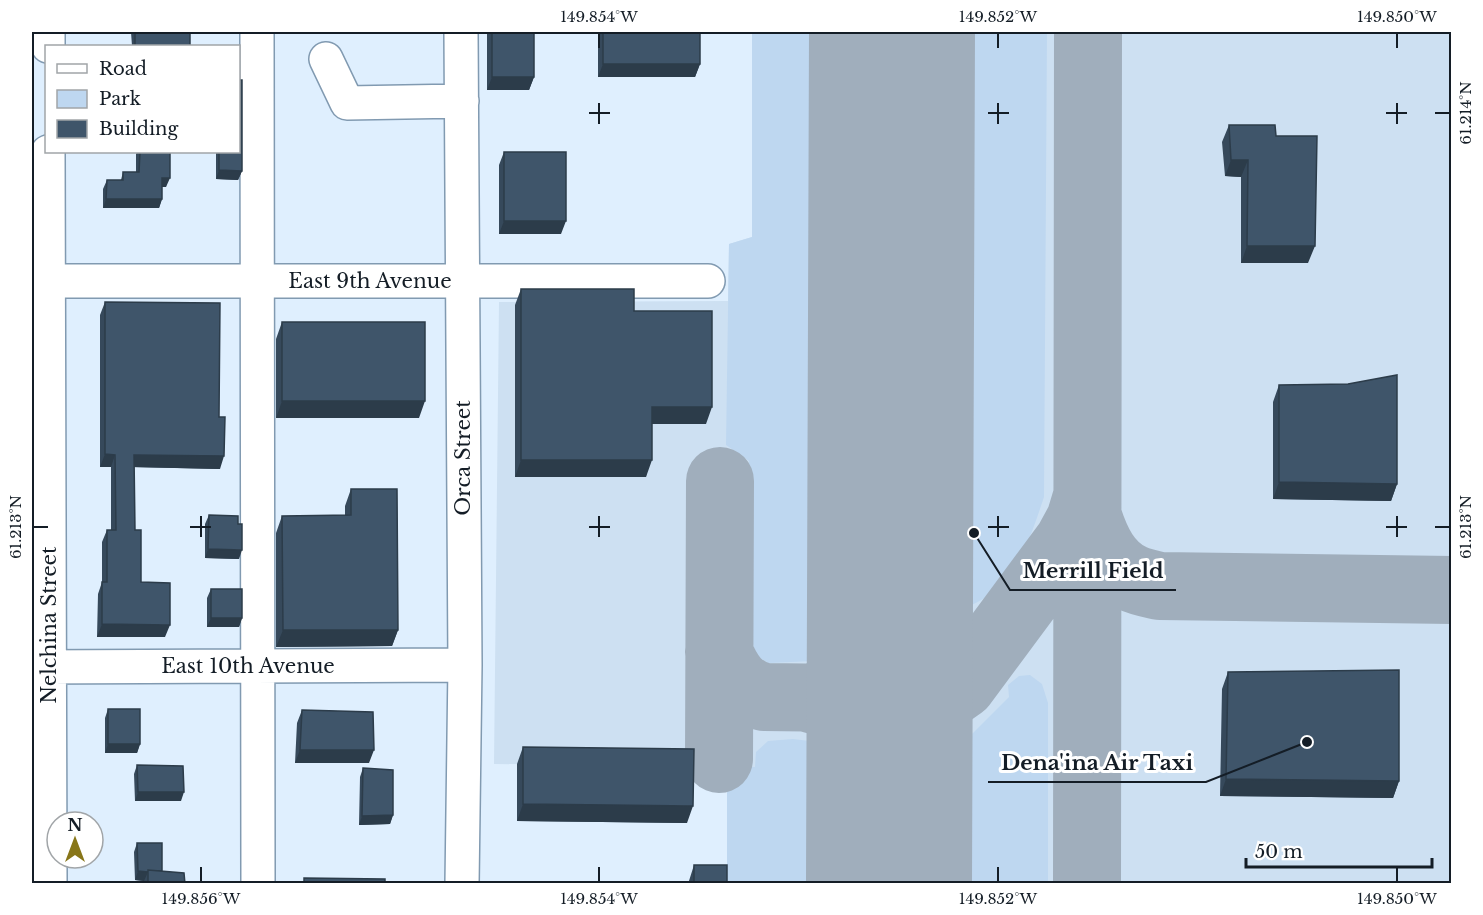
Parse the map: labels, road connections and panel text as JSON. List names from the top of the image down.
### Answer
{
  "streets": {
    "street": [
      "East 9th Avenue",
      "Orca Street",
      "Nelchina Street",
      "East 10th Avenue"
    ]
  },
  "crossings": [
    ["East 9th Avenue", "Orca Street"],
    ["East 9th Avenue", "Nelchina Street"],
    ["Orca Street", "East 10th Avenue"],
    ["Nelchina Street", "East 10th Avenue"]
  ],
  "places": ["Merrill Field", "Dena'ina Air Taxi"],
  "legend": ["Road", "Park", "Building"],
  "scale_bar": "50 m",
  "north": "top",
  "coordinates": [
    "149.854°W",
    "149.852°W",
    "149.850°W",
    "61.214°N",
    "61.213°N",
    "149.856°W"
  ]
}
